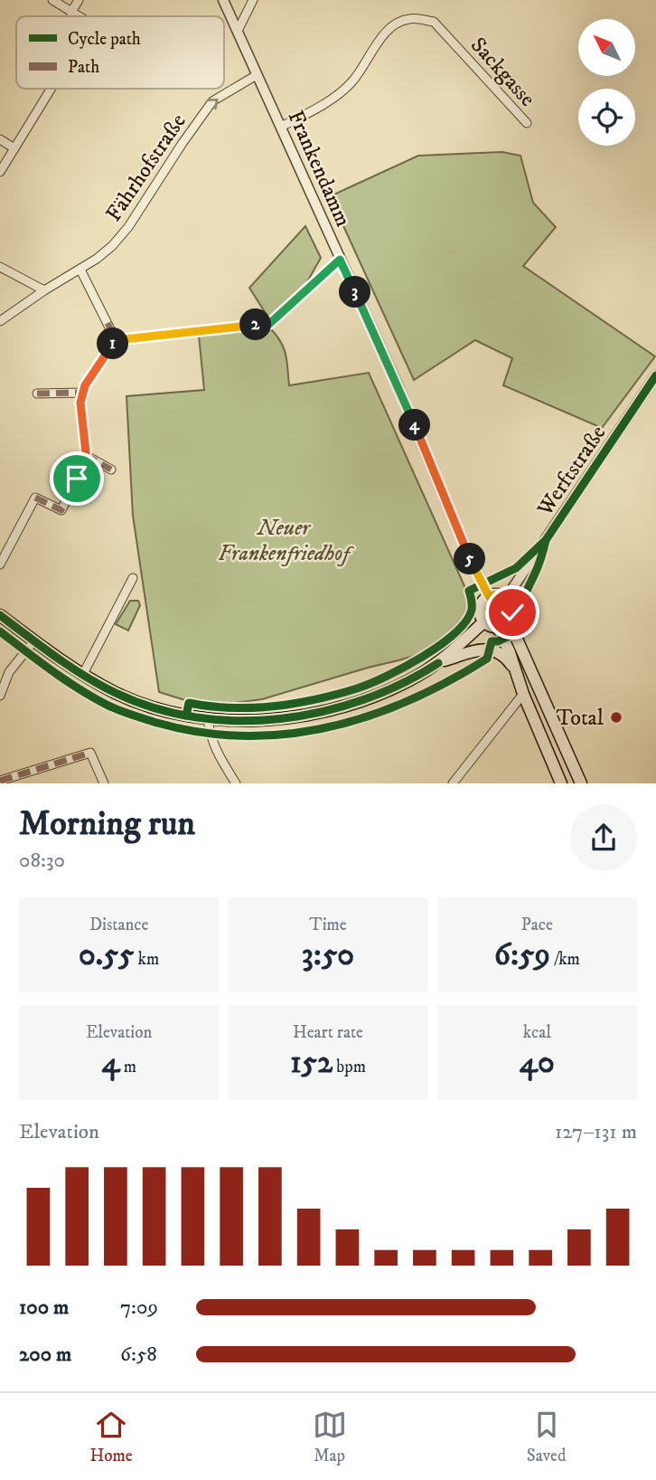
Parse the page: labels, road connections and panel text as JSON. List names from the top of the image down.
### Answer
{
  "streets": {
    "street": [
      "Sackgasse",
      "Fährhofstraße",
      "Frankendamm",
      "Werftstraße"
    ]
  },
  "crossings": [
    ["Sackgasse", "Frankendamm"],
    ["Fährhofstraße", "Frankendamm"],
    ["Frankendamm", "Werftstraße"]
  ],
  "one_way": ["Fährhofstraße"],
  "parks": ["Neuer Frankenfriedhof"],
  "places": ["Total"],
  "legend": ["Cycle path", "Path"],
  "north": "top left",
  "page": {
    "pins": [
      "3",
      "2",
      "1",
      "4",
      "5"
    ],
    "heading": ["Morning run", "08:30"],
    "stats": [
      ["Distance", "0.55 km"],
      ["Time", "3:50"],
      ["Pace", "6:59 /km"],
      ["Elevation", "4 m"],
      ["Heart rate", "152 bpm"],
      ["kcal", "40"]
    ],
    "chart": ["Elevation", "127–131 m"],
    "list": [
      {
        "name": "100 m",
        "note": "7:09"
      },
      {
        "name": "200 m",
        "note": "6:58"
      }
    ],
    "tabs": ["Home", "Map", "Saved"]
  }
}
